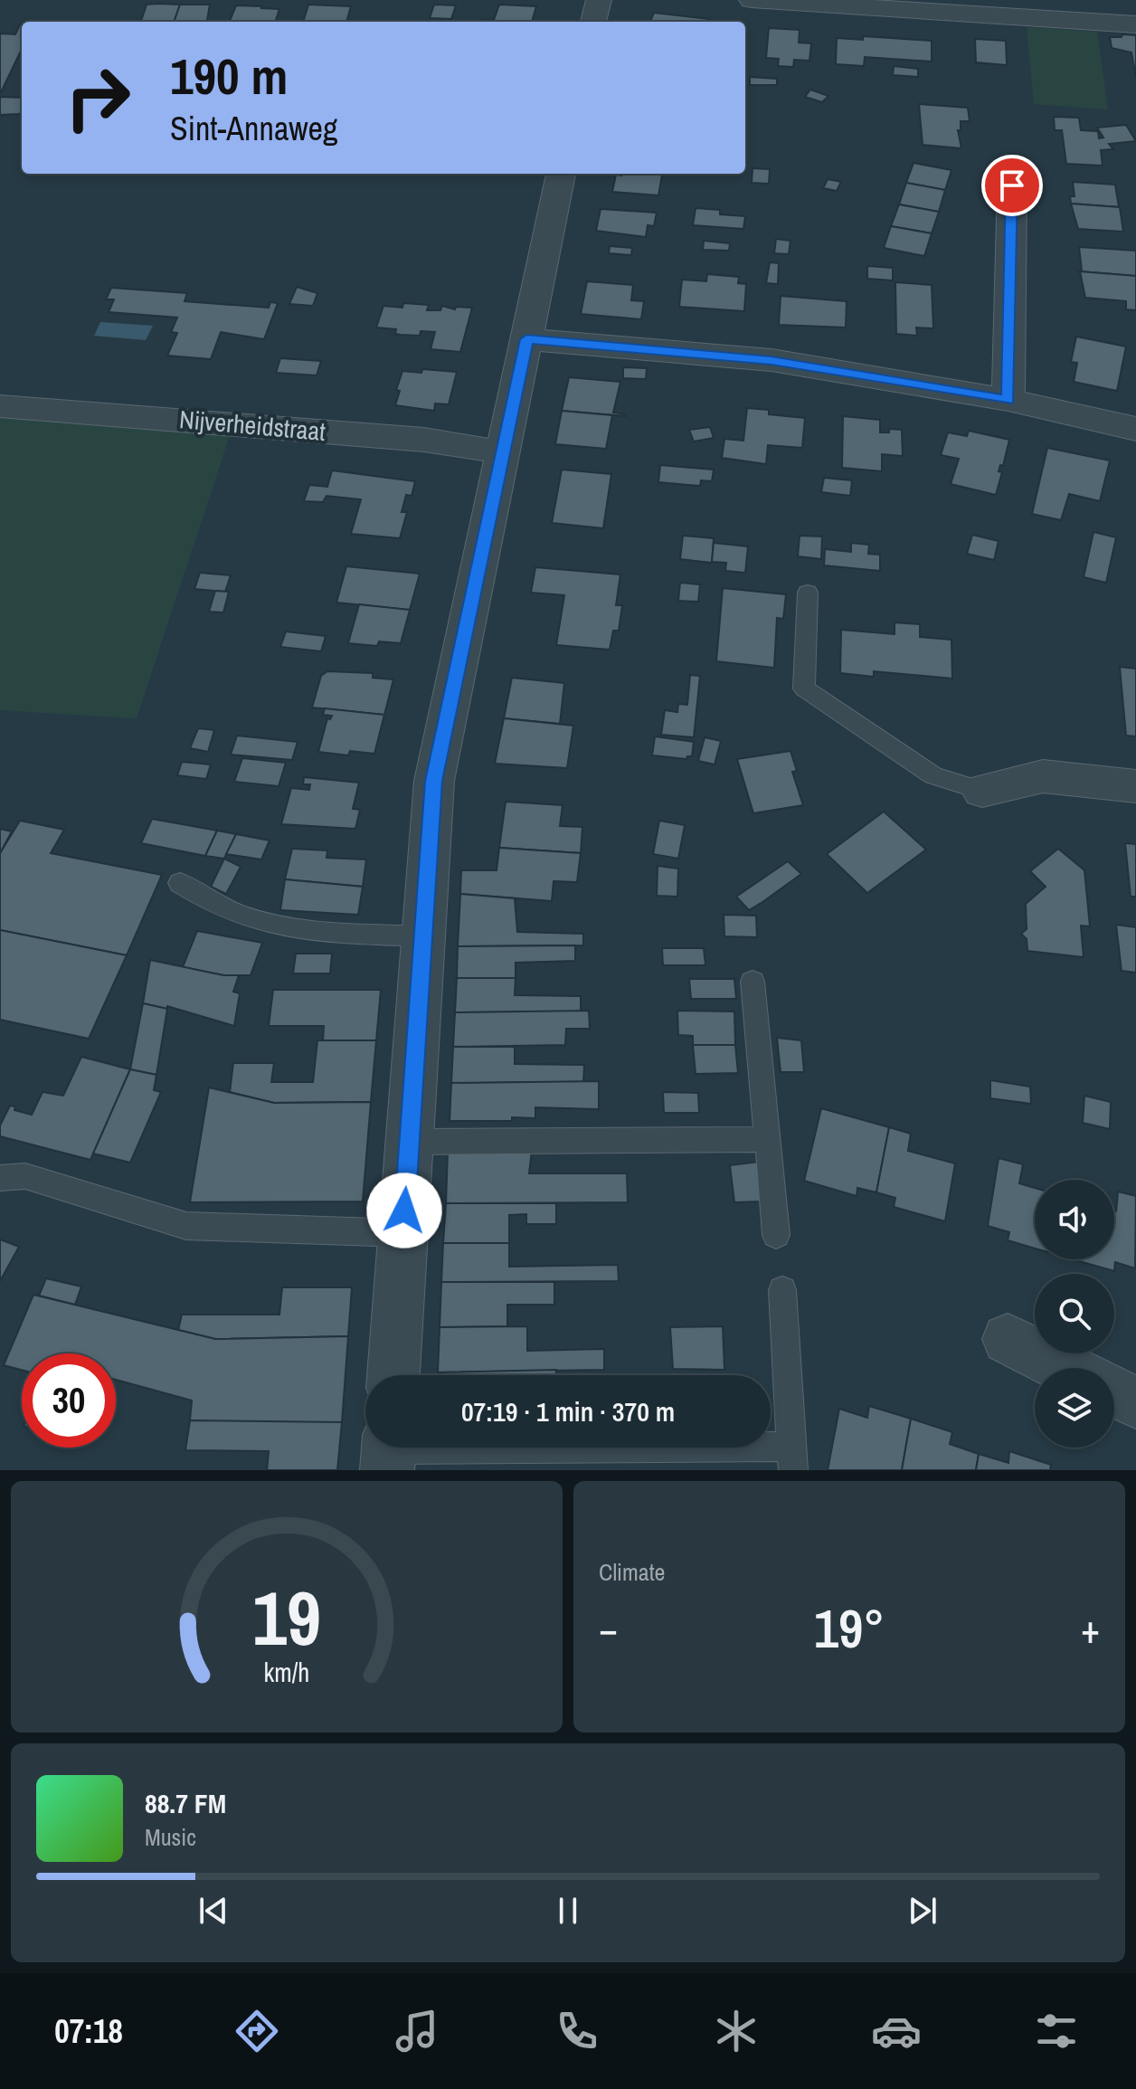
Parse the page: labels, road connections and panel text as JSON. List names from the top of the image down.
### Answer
{
  "streets": {
    "street": ["Nijverheidstraat"]
  },
  "page": {
    "turn": ["190 m", "Sint-Annaweg"],
    "limit": "30",
    "trip": "07:19 · 1 min · 370 m",
    "tile": "Climate",
    "heat": ["−", "19°", "+"],
    "song": ["88.7 FM", "Music"],
    "tabs": "07:18",
    "gauge": ["19", "km/h"]
  }
}
